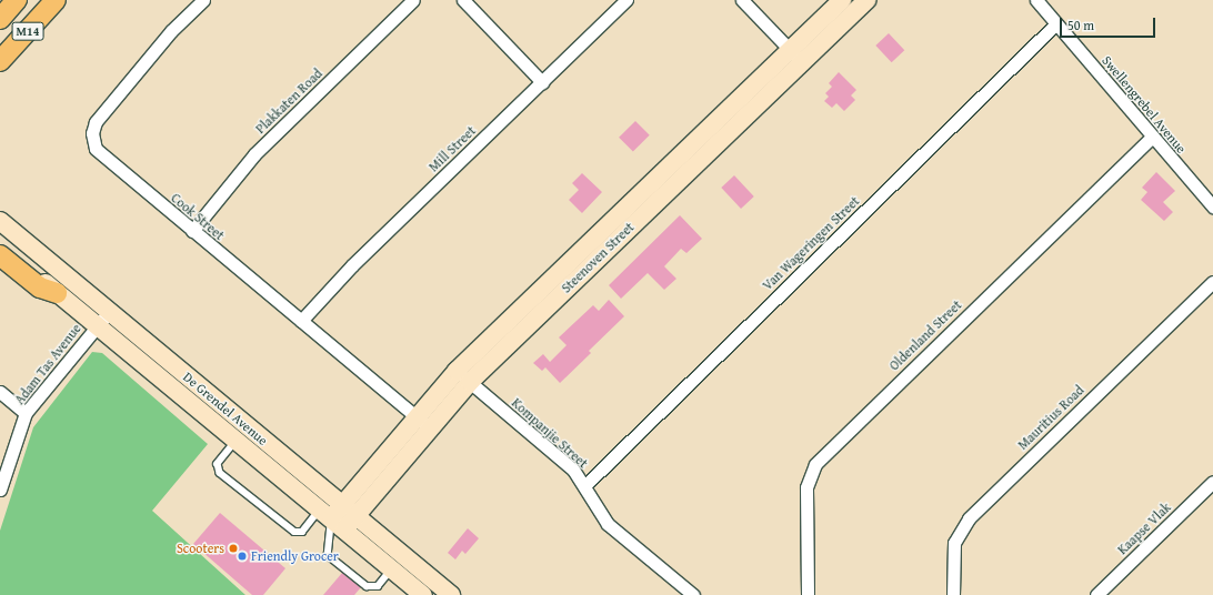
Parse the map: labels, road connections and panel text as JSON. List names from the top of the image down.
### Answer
{
  "streets": {
    "main road": ["M14"],
    "street": [
      "Plakkaten Road",
      "Swellengrebel Avenue",
      "Mill Street",
      "Cook Street",
      "Van Wageringen Street",
      "Steenoven Street",
      "Oldenland Street",
      "Adam Tas Avenue",
      "De Grendel Avenue",
      "Mauritius Road",
      "Kompanjie Street",
      "Kaapse Vlak"
    ]
  },
  "crossings": [
    ["Plakkaten Road", "Cook Street"],
    ["Swellengrebel Avenue", "Van Wageringen Street"],
    ["Swellengrebel Avenue", "Oldenland Street"],
    ["Mill Street", "Cook Street"],
    ["Cook Street", "Steenoven Street"],
    ["Van Wageringen Street", "Kompanjie Street"],
    ["Steenoven Street", "De Grendel Avenue"],
    ["Steenoven Street", "Kompanjie Street"],
    ["Adam Tas Avenue", "De Grendel Avenue"]
  ],
  "places": ["Scooters", "Friendly Grocer"],
  "scale_bar": "50 m"
}
